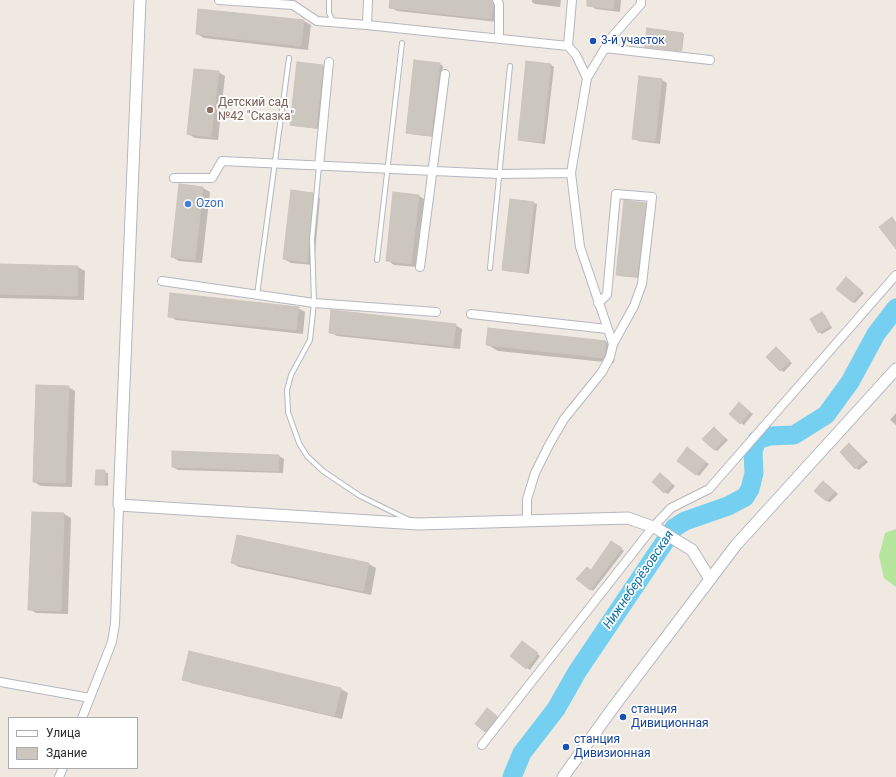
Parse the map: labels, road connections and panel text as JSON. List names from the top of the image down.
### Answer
{
  "water": ["Нижнеберёзовская"],
  "places": [
    "3-й участок",
    "Детский сад №42 \"Сказка\"",
    "Ozon",
    "станция Дивиционная",
    "станция Дивизионная"
  ],
  "legend": ["Улица", "Здание"]
}
